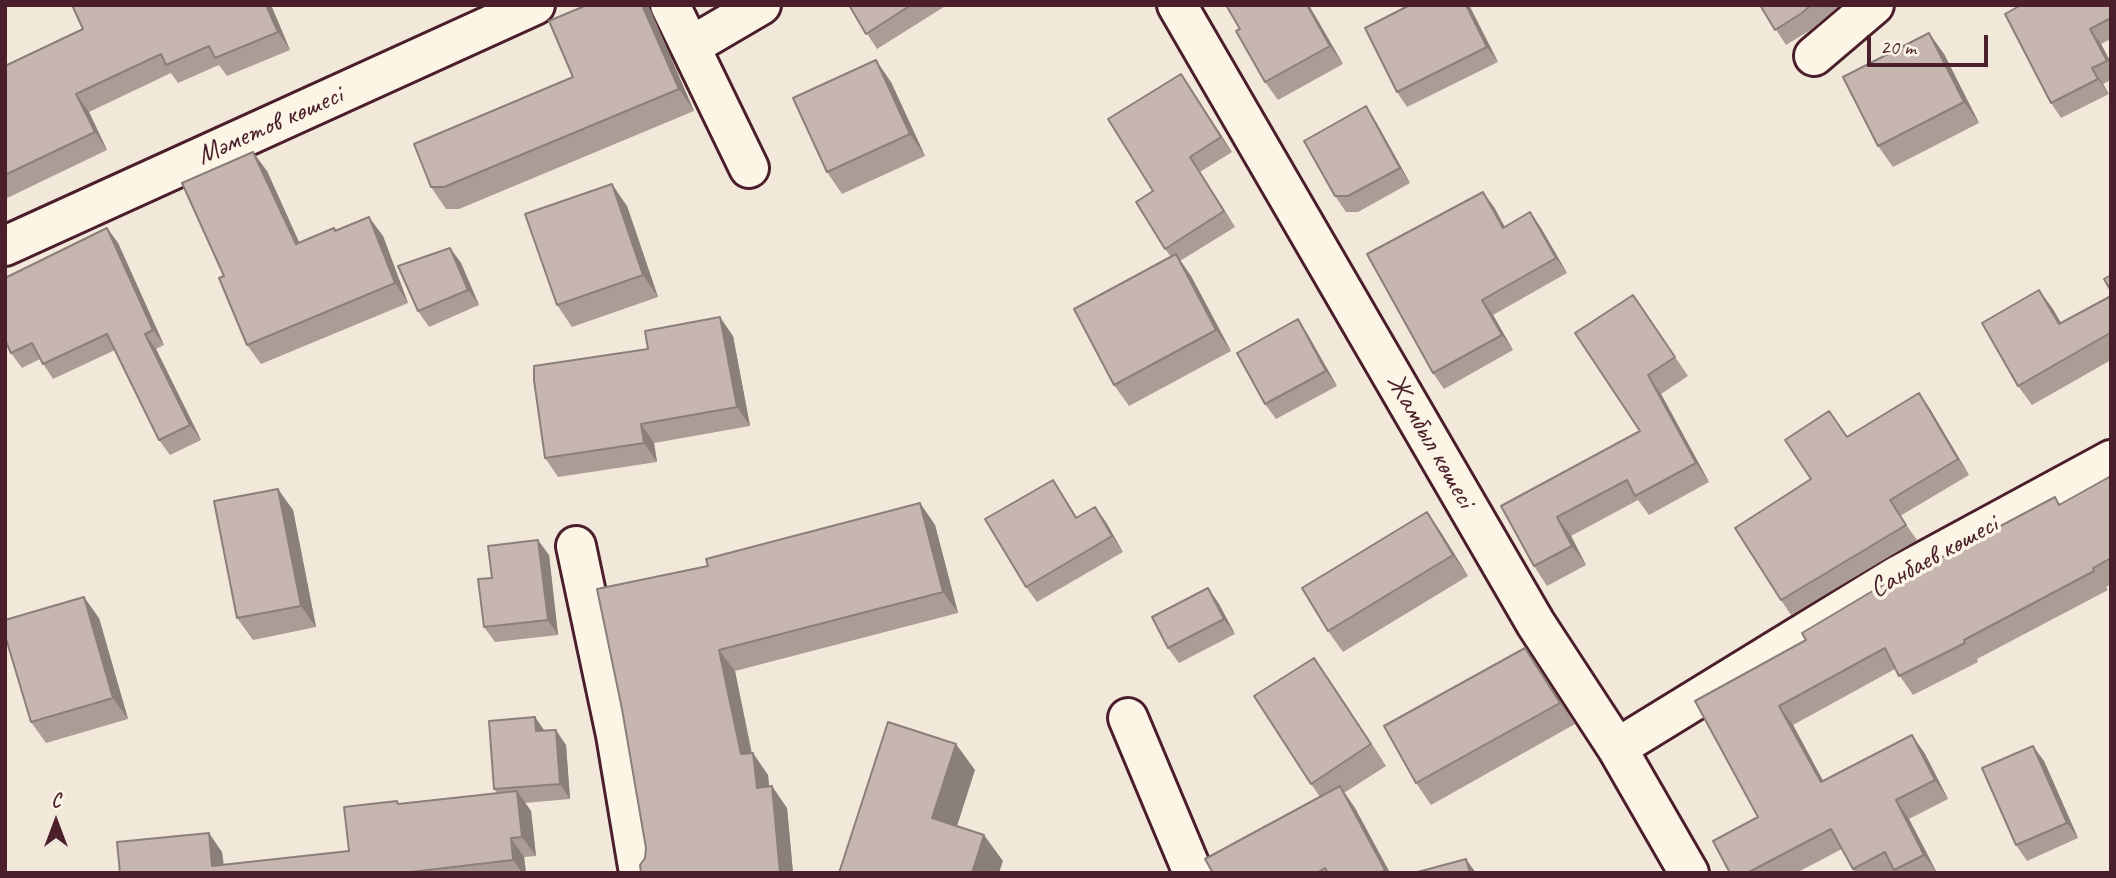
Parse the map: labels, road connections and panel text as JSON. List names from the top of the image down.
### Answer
{
  "streets": {
    "street": ["Мәметов көшесі", "Жамбыл көшесі", "Санбаев көшесі"]
  },
  "crossings": [
    ["Жамбыл көшесі", "Санбаев көшесі"]
  ],
  "scale_bar": "20 m",
  "north": "top"
}
